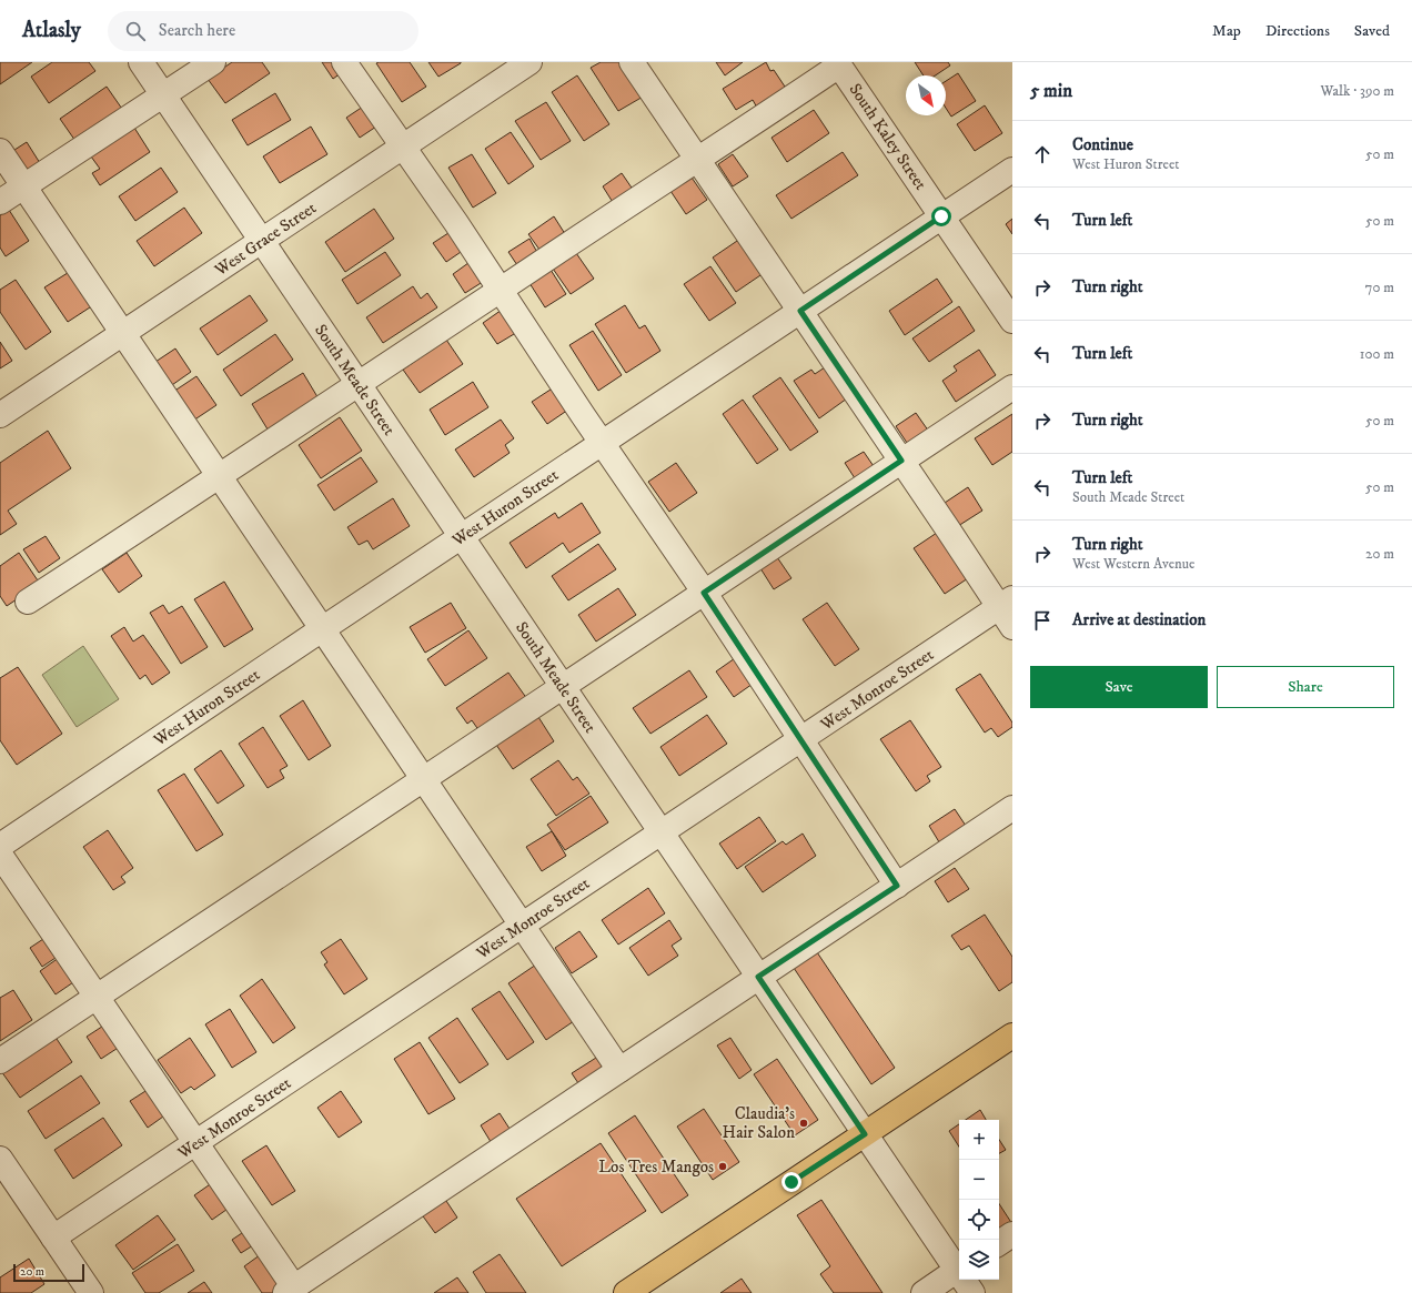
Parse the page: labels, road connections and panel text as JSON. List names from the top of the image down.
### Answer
{
  "streets": {
    "street": [
      "South Kaley Street",
      "West Grace Street",
      "South Meade Street",
      "West Huron Street",
      "West Monroe Street"
    ]
  },
  "crossings": [
    ["South Kaley Street", "West Huron Street"],
    ["West Grace Street", "South Meade Street"],
    ["South Meade Street", "West Huron Street"],
    ["South Meade Street", "West Monroe Street"]
  ],
  "places": ["Claudia's Hair Salon", "Los Tres Mangos"],
  "scale_bar": "20 m",
  "north": "bottom right",
  "page": {
    "header": "Atlasly",
    "search": "Search here",
    "nav": ["Map", "Directions", "Saved"],
    "heading": ["5 min", "Walk · 390 m"],
    "list": [
      ["Continue", "West Huron Street", "50 m"],
      ["Turn left", "50 m"],
      ["Turn right", "70 m"],
      ["Turn left", "100 m"],
      ["Turn right", "50 m"],
      ["Turn left", "South Meade Street", "50 m"],
      ["Turn right", "West Western Avenue", "20 m"],
      "Arrive at destination"
    ],
    "buttons": ["Save", "Share"],
    "map_buttons": ["+", "−"],
    "scale": "20 m"
  }
}
